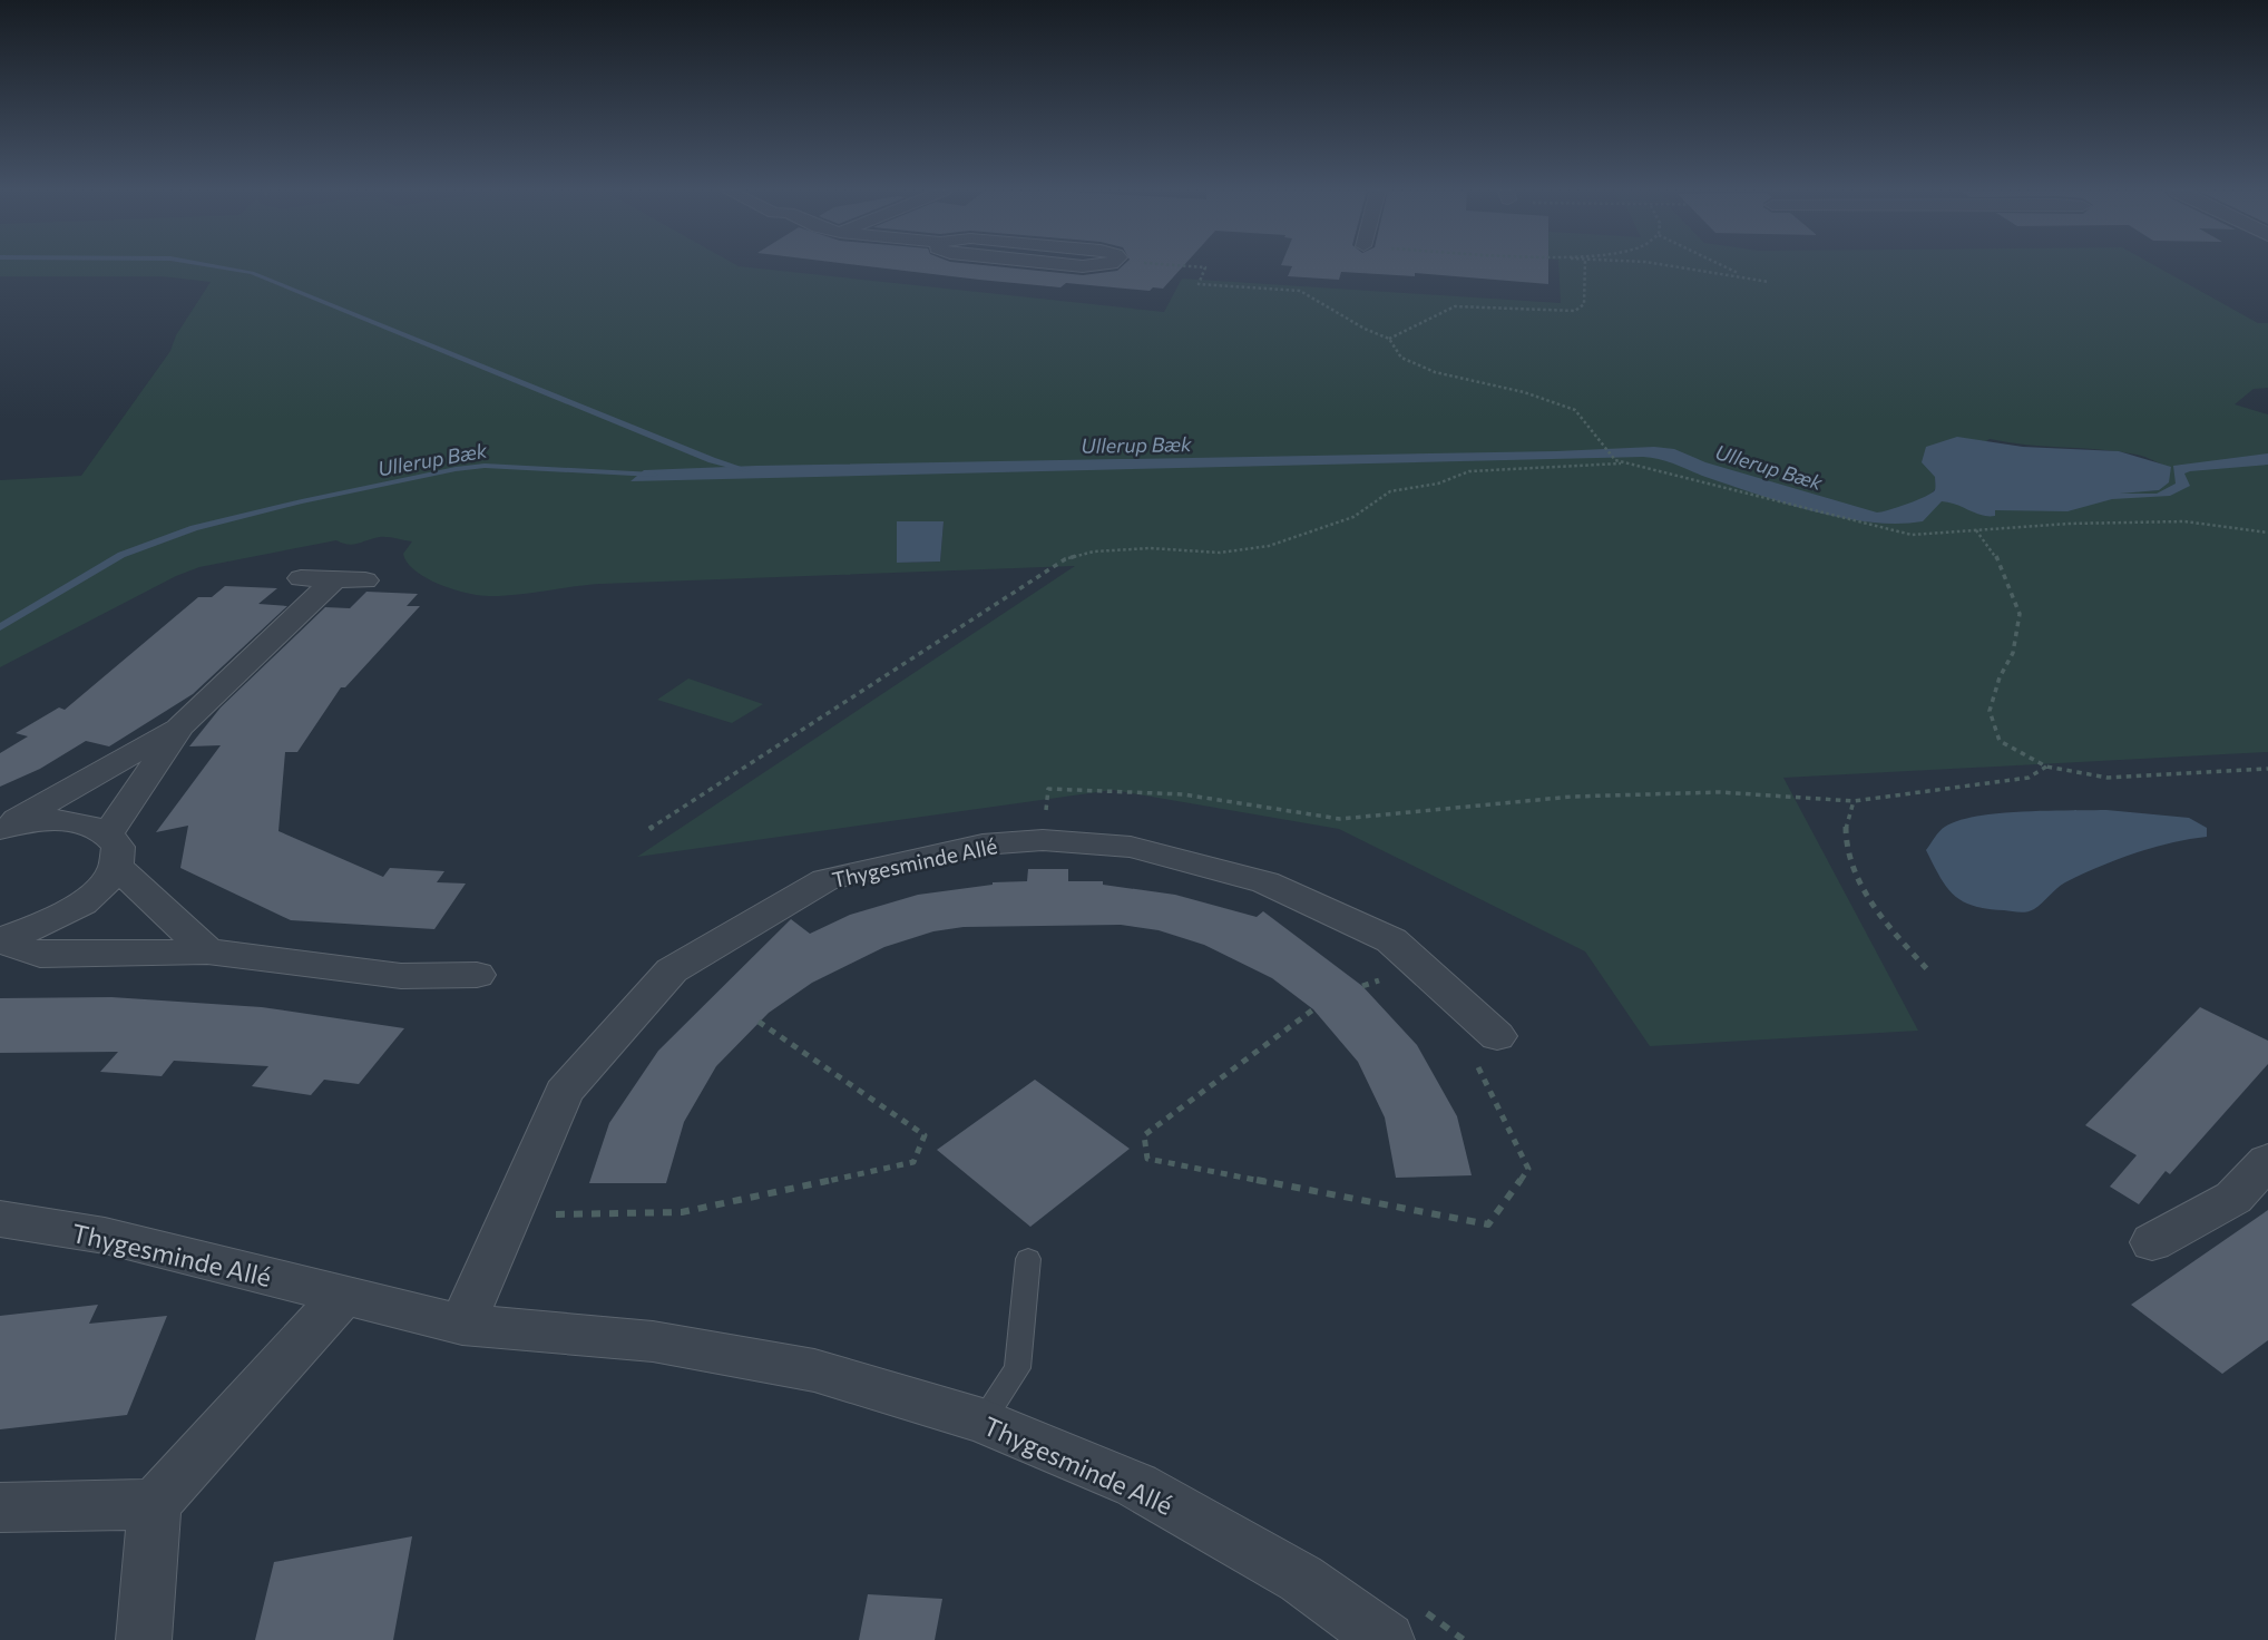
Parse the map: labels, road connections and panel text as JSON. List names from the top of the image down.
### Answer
{
  "streets": {
    "street": ["Thygesminde Allé"]
  },
  "water": ["Ullerup Bæk"]
}
